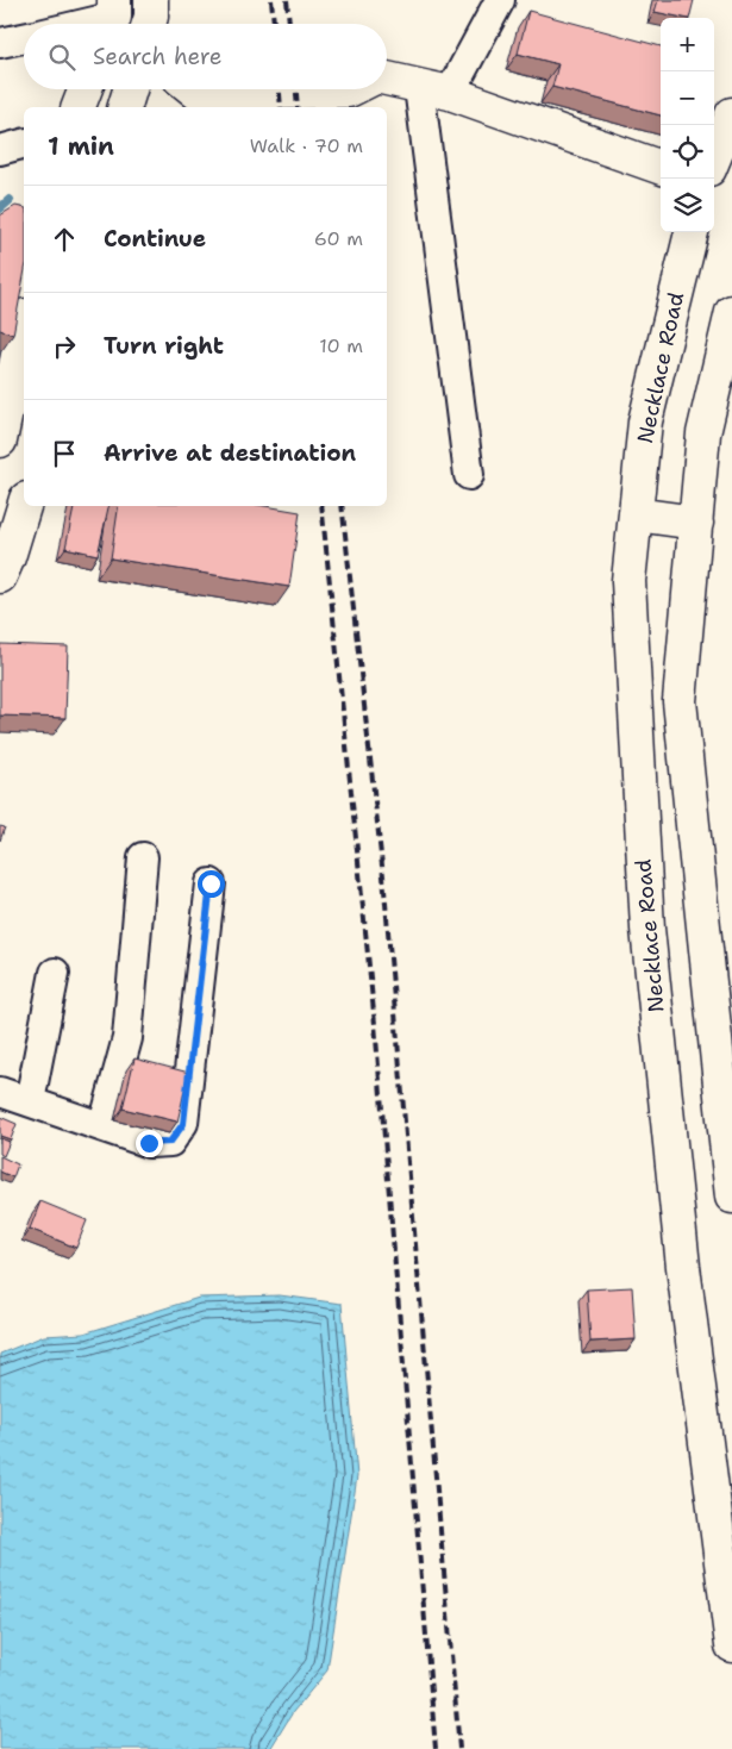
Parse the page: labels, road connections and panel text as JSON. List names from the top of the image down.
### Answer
{
  "streets": {
    "main road": ["Necklace Road"]
  },
  "page": {
    "map_buttons": ["+", "−"],
    "search": "Search here",
    "heading": ["1 min", "Walk · 70 m"],
    "list": [
      ["Continue", "60 m"],
      ["Turn right", "10 m"],
      "Arrive at destination"
    ]
  }
}
